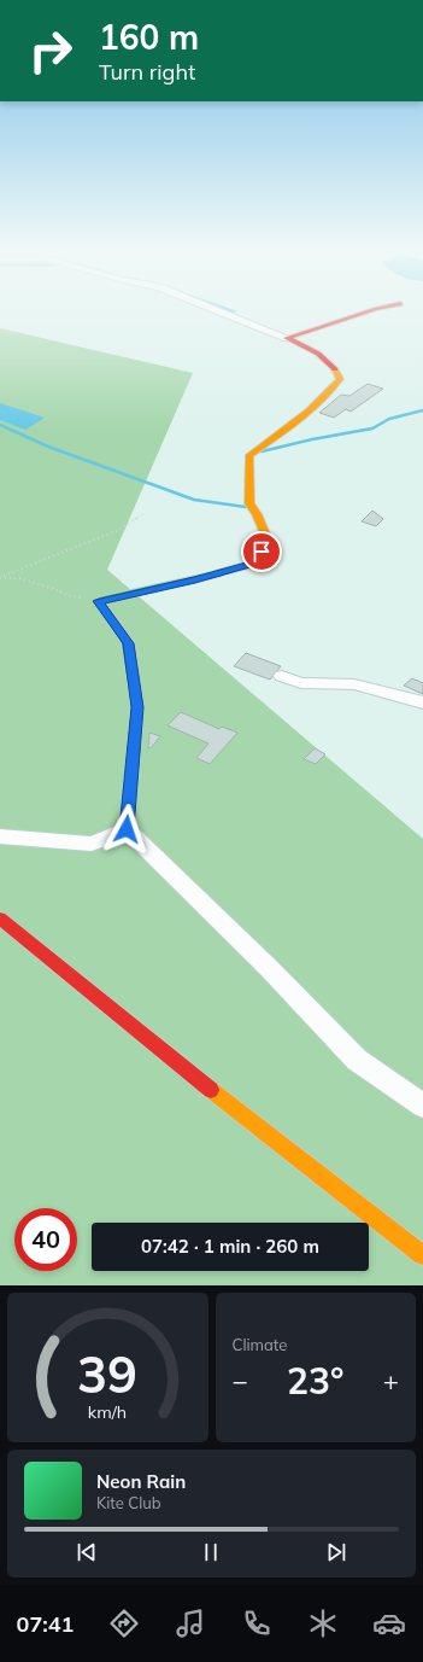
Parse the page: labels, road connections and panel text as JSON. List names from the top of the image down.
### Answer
{
  "page": {
    "turn": ["160 m", "Turn right"],
    "limit": "40",
    "trip": "07:42 · 1 min · 260 m",
    "tile": "Climate",
    "heat": ["−", "23°", "+"],
    "song": ["Neon Rain", "Kite Club"],
    "tabs": "07:41",
    "gauge": ["39", "km/h"]
  }
}
